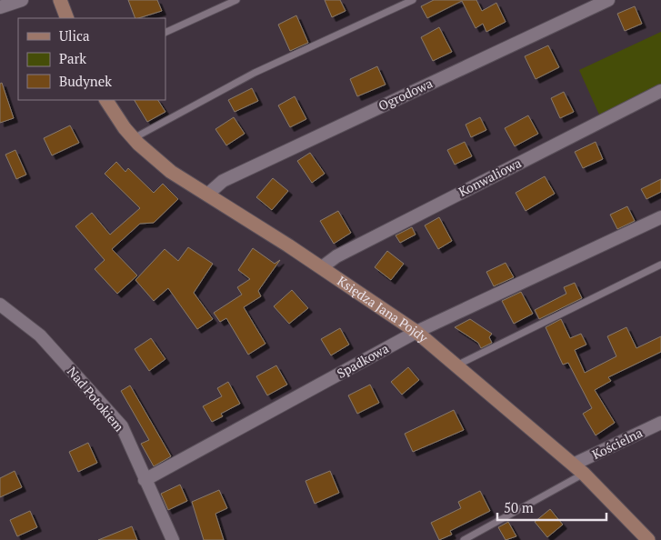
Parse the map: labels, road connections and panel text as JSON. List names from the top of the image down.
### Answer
{
  "streets": {
    "street": [
      "Ogrodowa",
      "Konwaliowa",
      "Księdza Jana Pojdy",
      "Spadkowa",
      "Nad Potokiem",
      "Kościelna"
    ]
  },
  "crossings": [
    ["Ogrodowa", "Księdza Jana Pojdy"],
    ["Konwaliowa", "Księdza Jana Pojdy"],
    ["Księdza Jana Pojdy", "Spadkowa"],
    ["Księdza Jana Pojdy", "Kościelna"],
    ["Spadkowa", "Nad Potokiem"]
  ],
  "legend": ["Ulica", "Park", "Budynek"],
  "scale_bar": "50 m"
}
